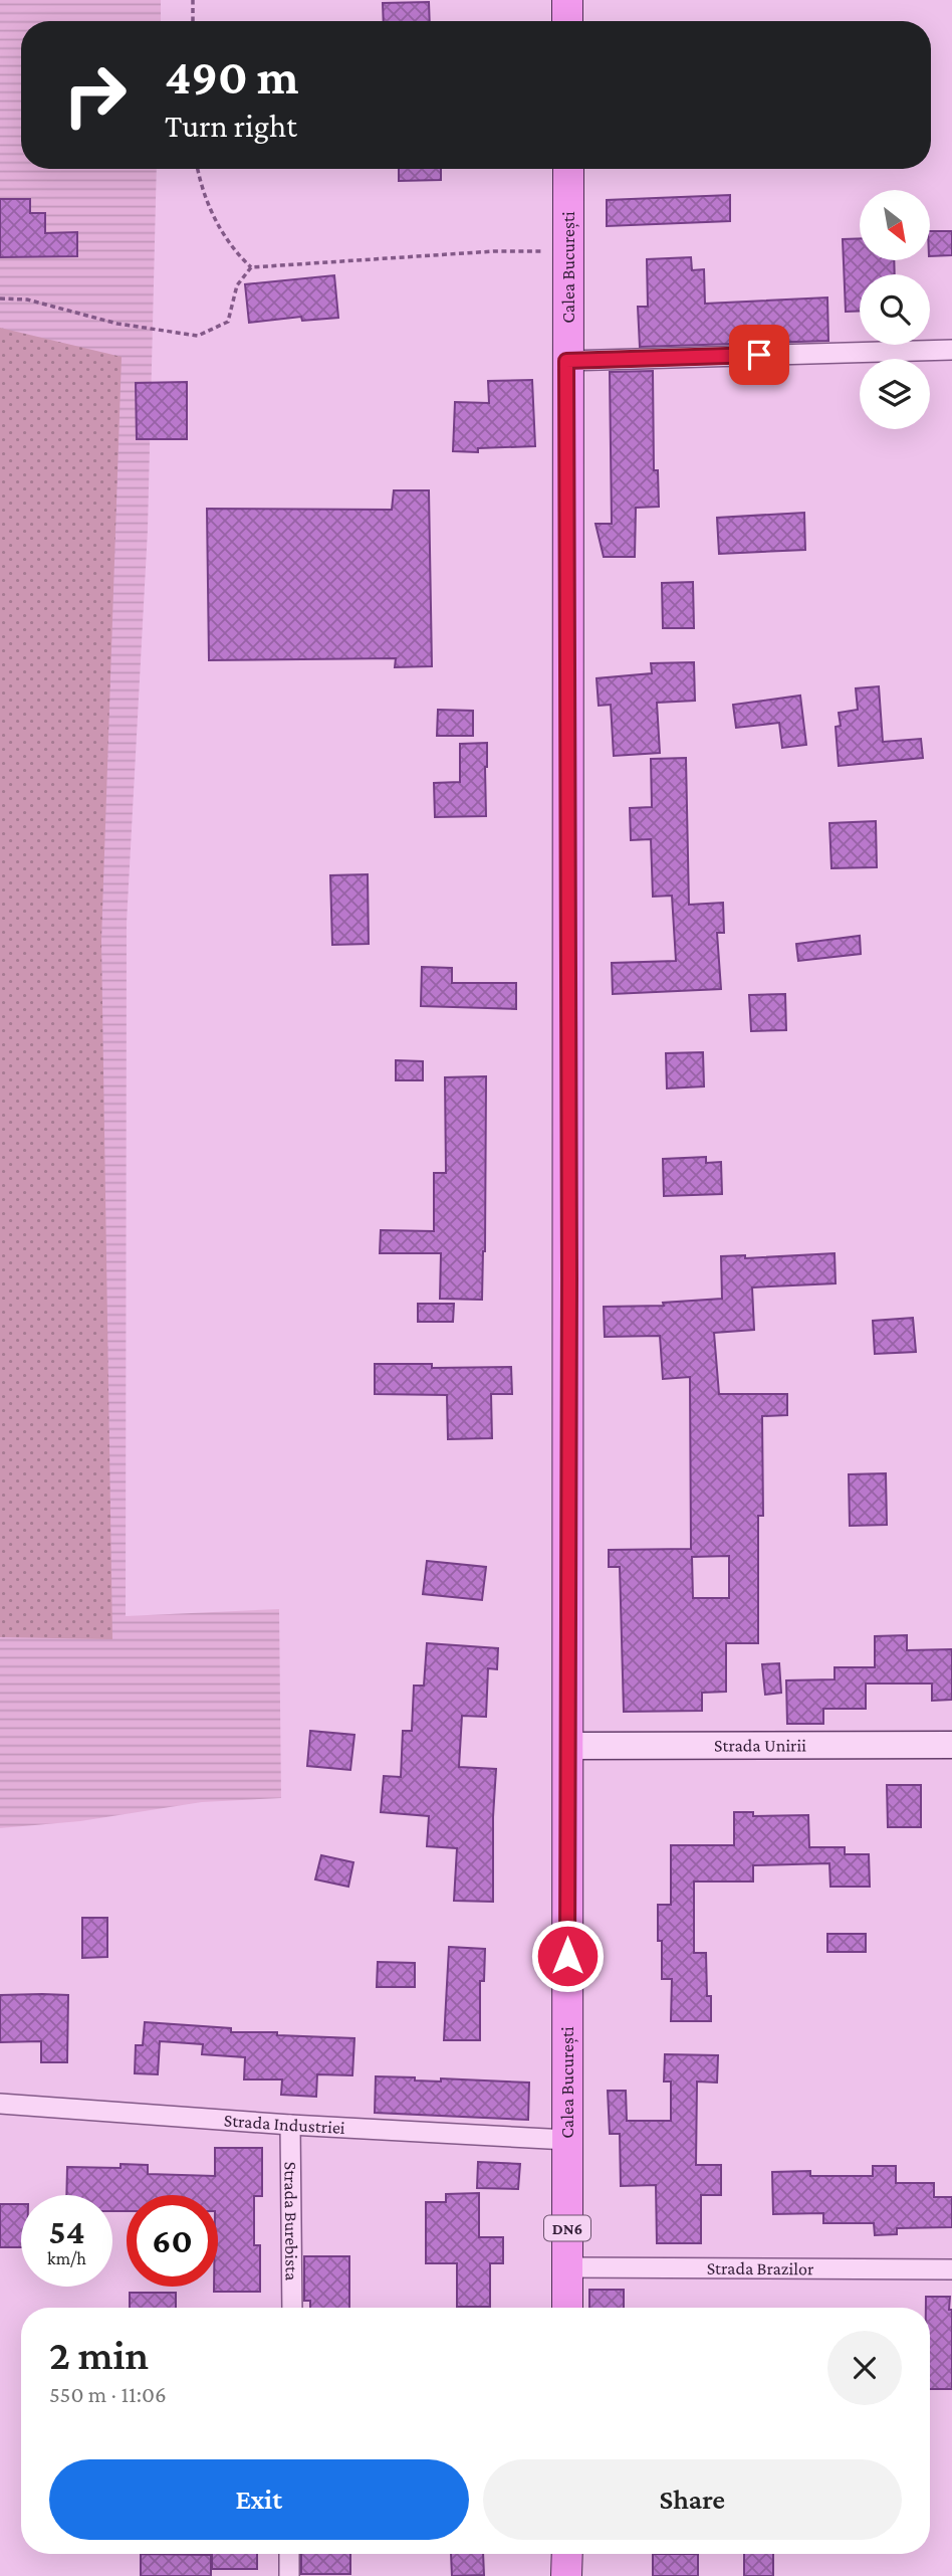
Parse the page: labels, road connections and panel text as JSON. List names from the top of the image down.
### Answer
{
  "streets": {
    "main road": ["Calea București", "Strada Unirii", "DN6"],
    "street": ["Strada Industriei", "Strada Burebista", "Strada Brazilor"]
  },
  "crossings": [
    ["Calea București", "Strada Unirii"],
    ["Calea București", "Strada Industriei"],
    ["Calea București", "Strada Brazilor"],
    ["Strada Industriei", "Strada Burebista"]
  ],
  "north": "bottom right",
  "page": {
    "turn": ["490 m", "Turn right"],
    "speed": "54 km/h",
    "limit": "60",
    "heading": ["2 min", "550 m · 11:06"],
    "buttons": ["Exit", "Share"]
  }
}
